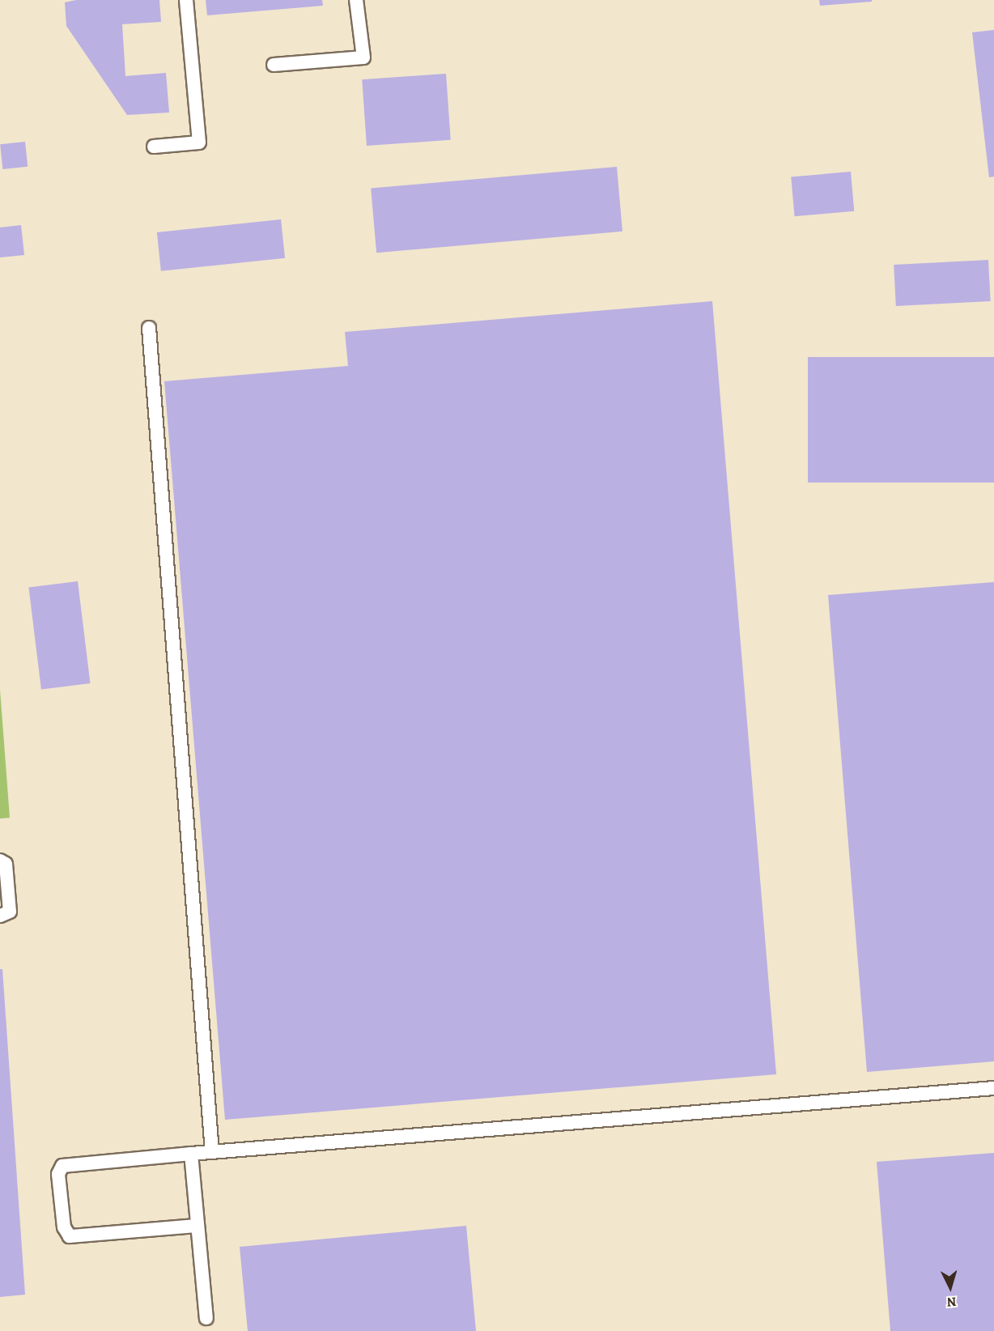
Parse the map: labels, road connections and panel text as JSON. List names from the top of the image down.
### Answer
{
  "north": "bottom"
}
